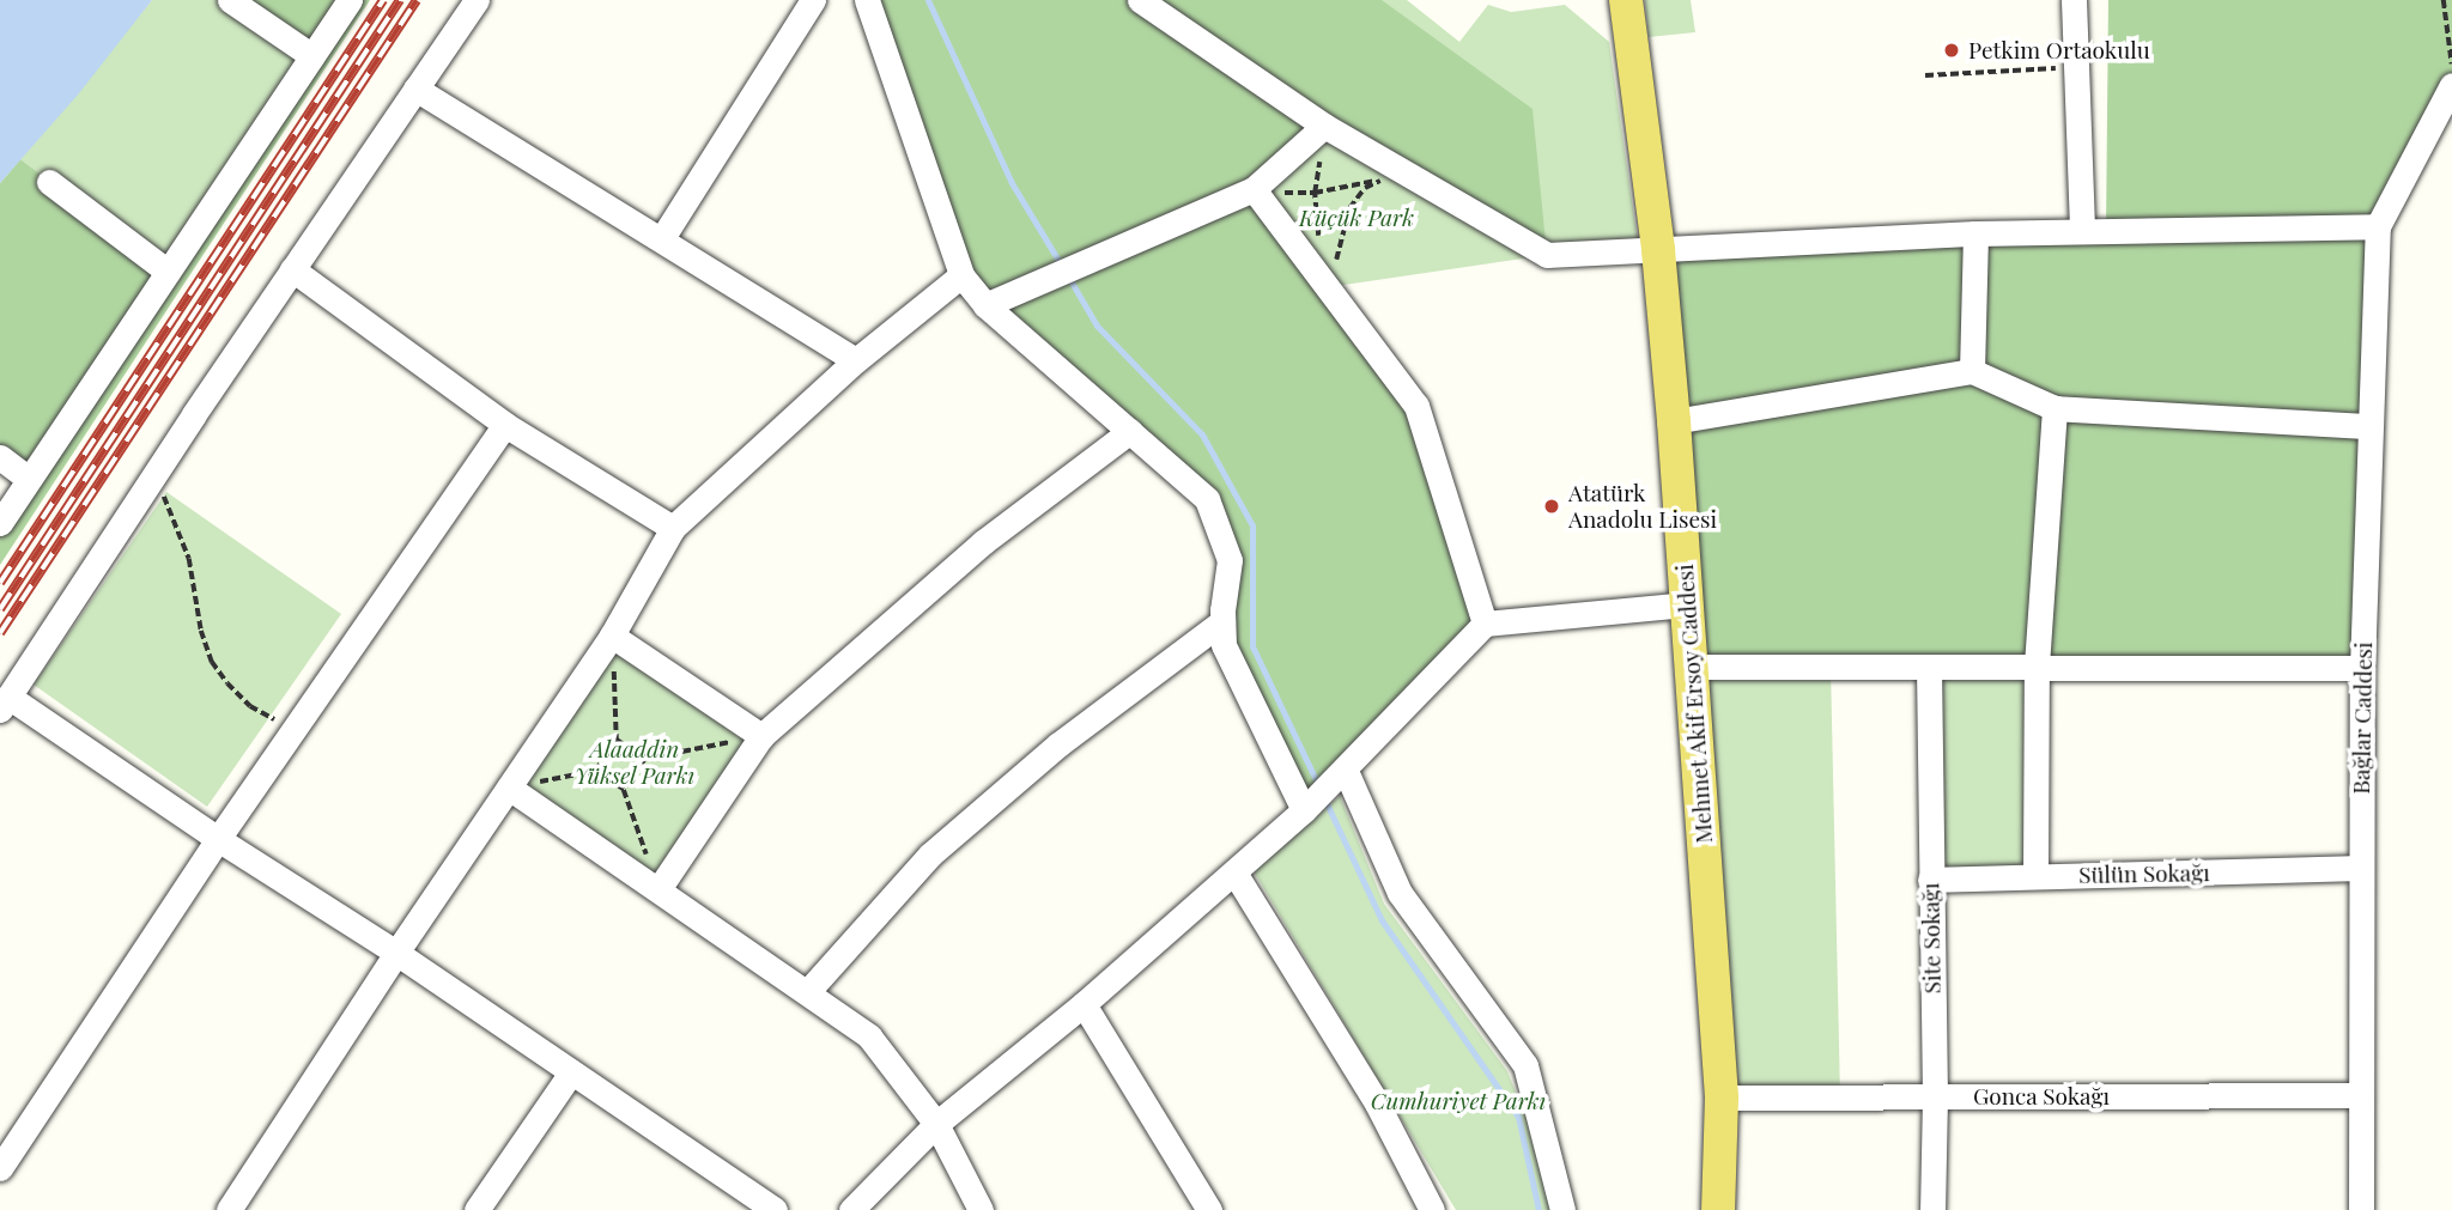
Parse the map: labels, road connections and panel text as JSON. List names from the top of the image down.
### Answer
{
  "streets": {
    "main road": ["Mehmet Akif Ersoy Caddesi"],
    "street": [
      "Bağlar Caddesi",
      "Sülün Sokağı",
      "Site Sokağı",
      "Gonca Sokağı"
    ]
  },
  "crossings": [
    ["Mehmet Akif Ersoy Caddesi", "Gonca Sokağı"],
    ["Bağlar Caddesi", "Sülün Sokağı"],
    ["Bağlar Caddesi", "Gonca Sokağı"],
    ["Sülün Sokağı", "Site Sokağı"],
    ["Site Sokağı", "Gonca Sokağı"]
  ],
  "parks": ["Küçük Park", "Alaaddin Yüksel Parkı", "Cumhuriyet Parkı"],
  "places": ["Petkim Ortaokulu", "Atatürk Anadolu Lisesi"]
}
